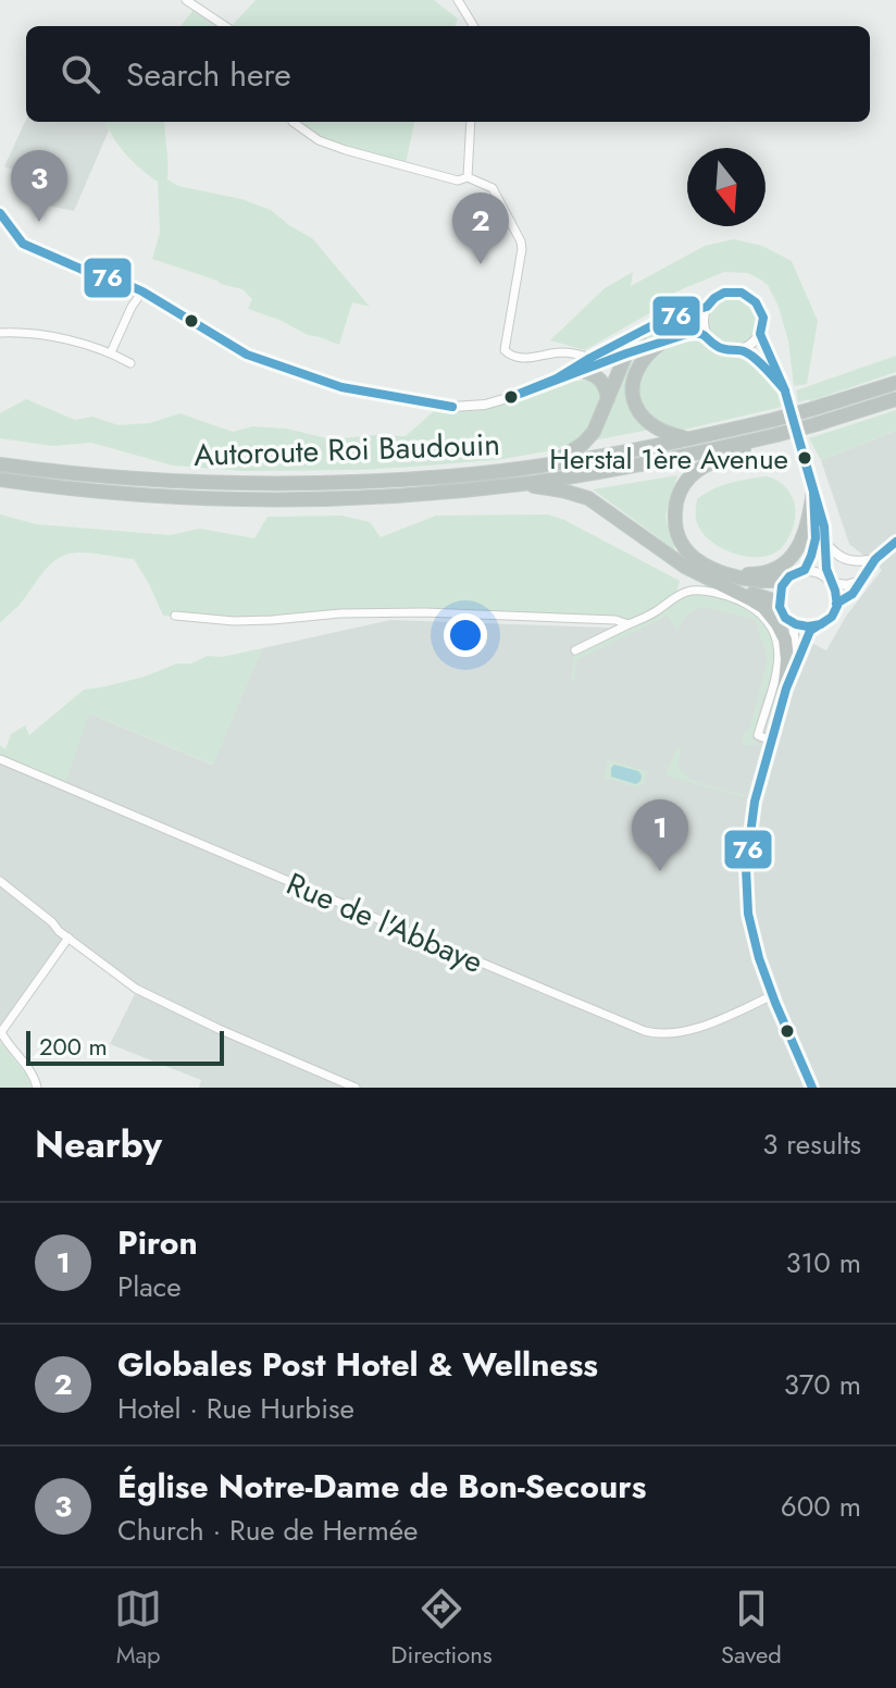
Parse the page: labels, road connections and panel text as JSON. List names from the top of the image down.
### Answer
{
  "streets": {
    "highway": ["Autoroute Roi Baudouin"],
    "street": ["Rue de l'Abbaye"]
  },
  "places": ["Herstal 1ère Avenue"],
  "lines": ["transit line 76"],
  "scale_bar": "200 m",
  "north": "bottom",
  "page": {
    "search": "Search here",
    "pins": ["3", "2", "1"],
    "scale": "200 m",
    "heading": ["Nearby", "3 results"],
    "list": [
      {
        "mark": "1",
        "name": "Piron",
        "note": "Place",
        "value": "310 m"
      },
      {
        "mark": "2",
        "name": "Globales Post Hotel & Wellness",
        "note": "Hotel · Rue Hurbise",
        "value": "370 m"
      },
      {
        "mark": "3",
        "name": "Église Notre-Dame de Bon-Secours",
        "note": "Church · Rue de Hermée",
        "value": "600 m"
      }
    ],
    "nav": ["Map", "Directions", "Saved"]
  }
}
